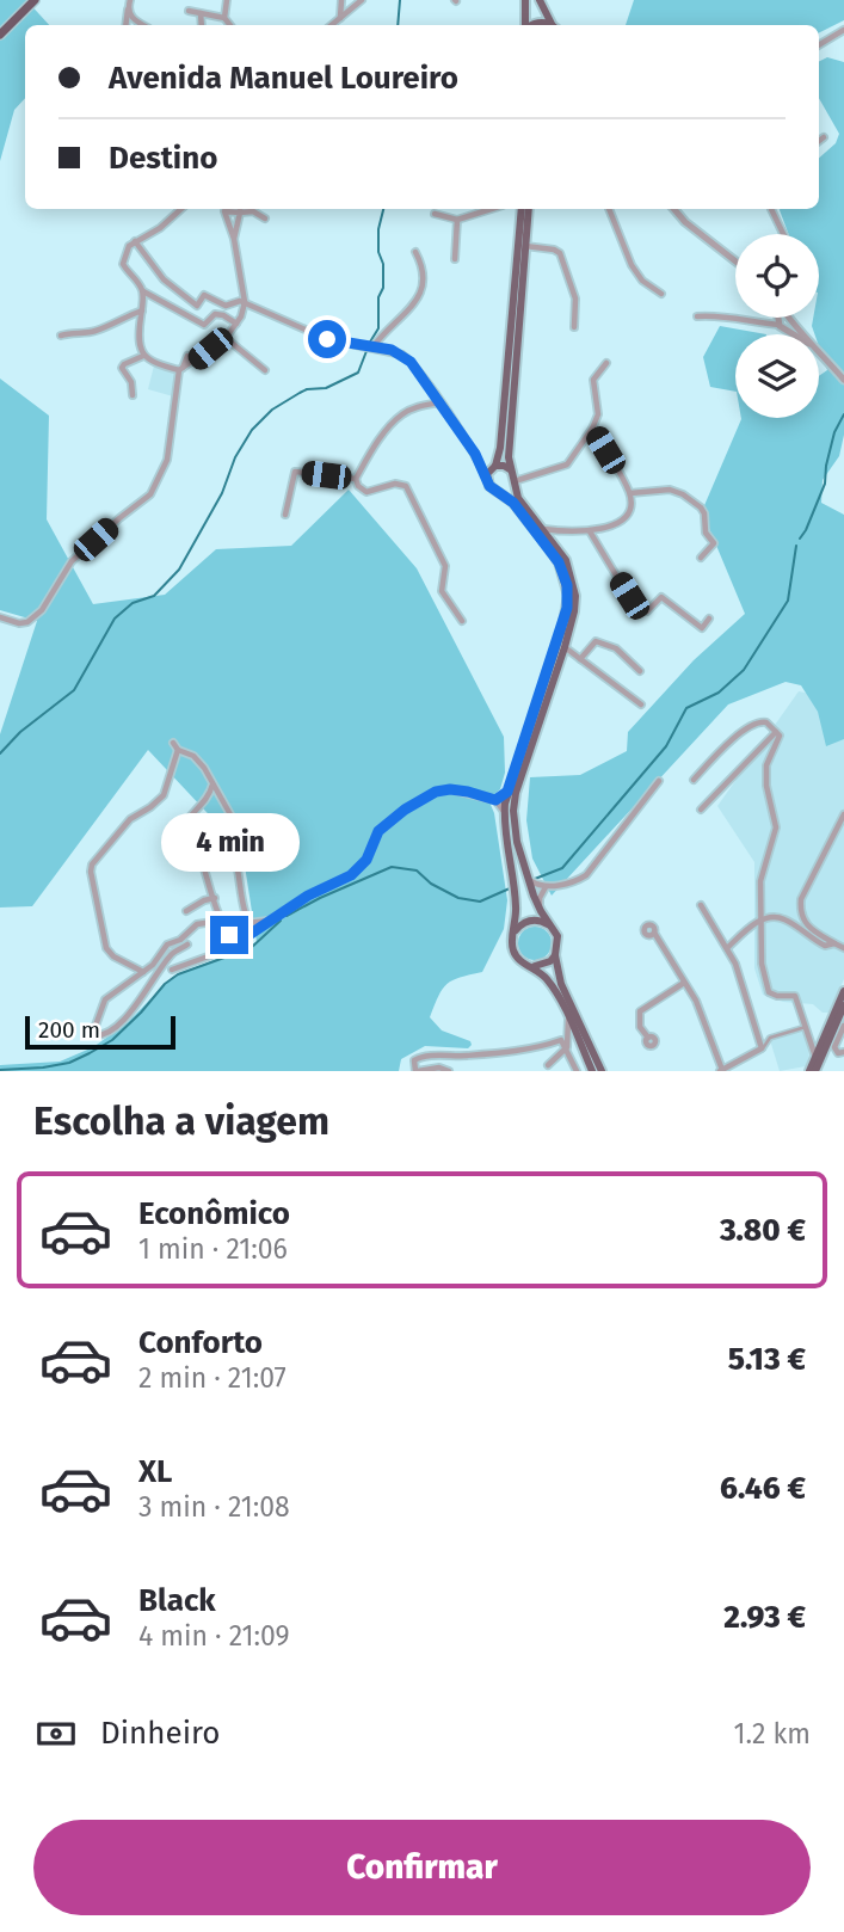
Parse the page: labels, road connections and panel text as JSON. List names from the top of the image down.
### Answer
{
  "scale_bar": "200 m",
  "page": {
    "banner": ["Avenida Manuel Loureiro", "Destino"],
    "bubble": "4 min",
    "scale": "200 m",
    "heading": "Escolha a viagem",
    "list": [
      {
        "name": "Econômico",
        "note": "1 min · 21:06",
        "value": "3.80 €"
      },
      {
        "name": "Conforto",
        "note": "2 min · 21:07",
        "value": "5.13 €"
      },
      {
        "name": "XL",
        "note": "3 min · 21:08",
        "value": "6.46 €"
      },
      {
        "name": "Black",
        "note": "4 min · 21:09",
        "value": "2.93 €"
      }
    ],
    "pay": ["Dinheiro", "1.2 km"],
    "buttons": "Confirmar"
  }
}
